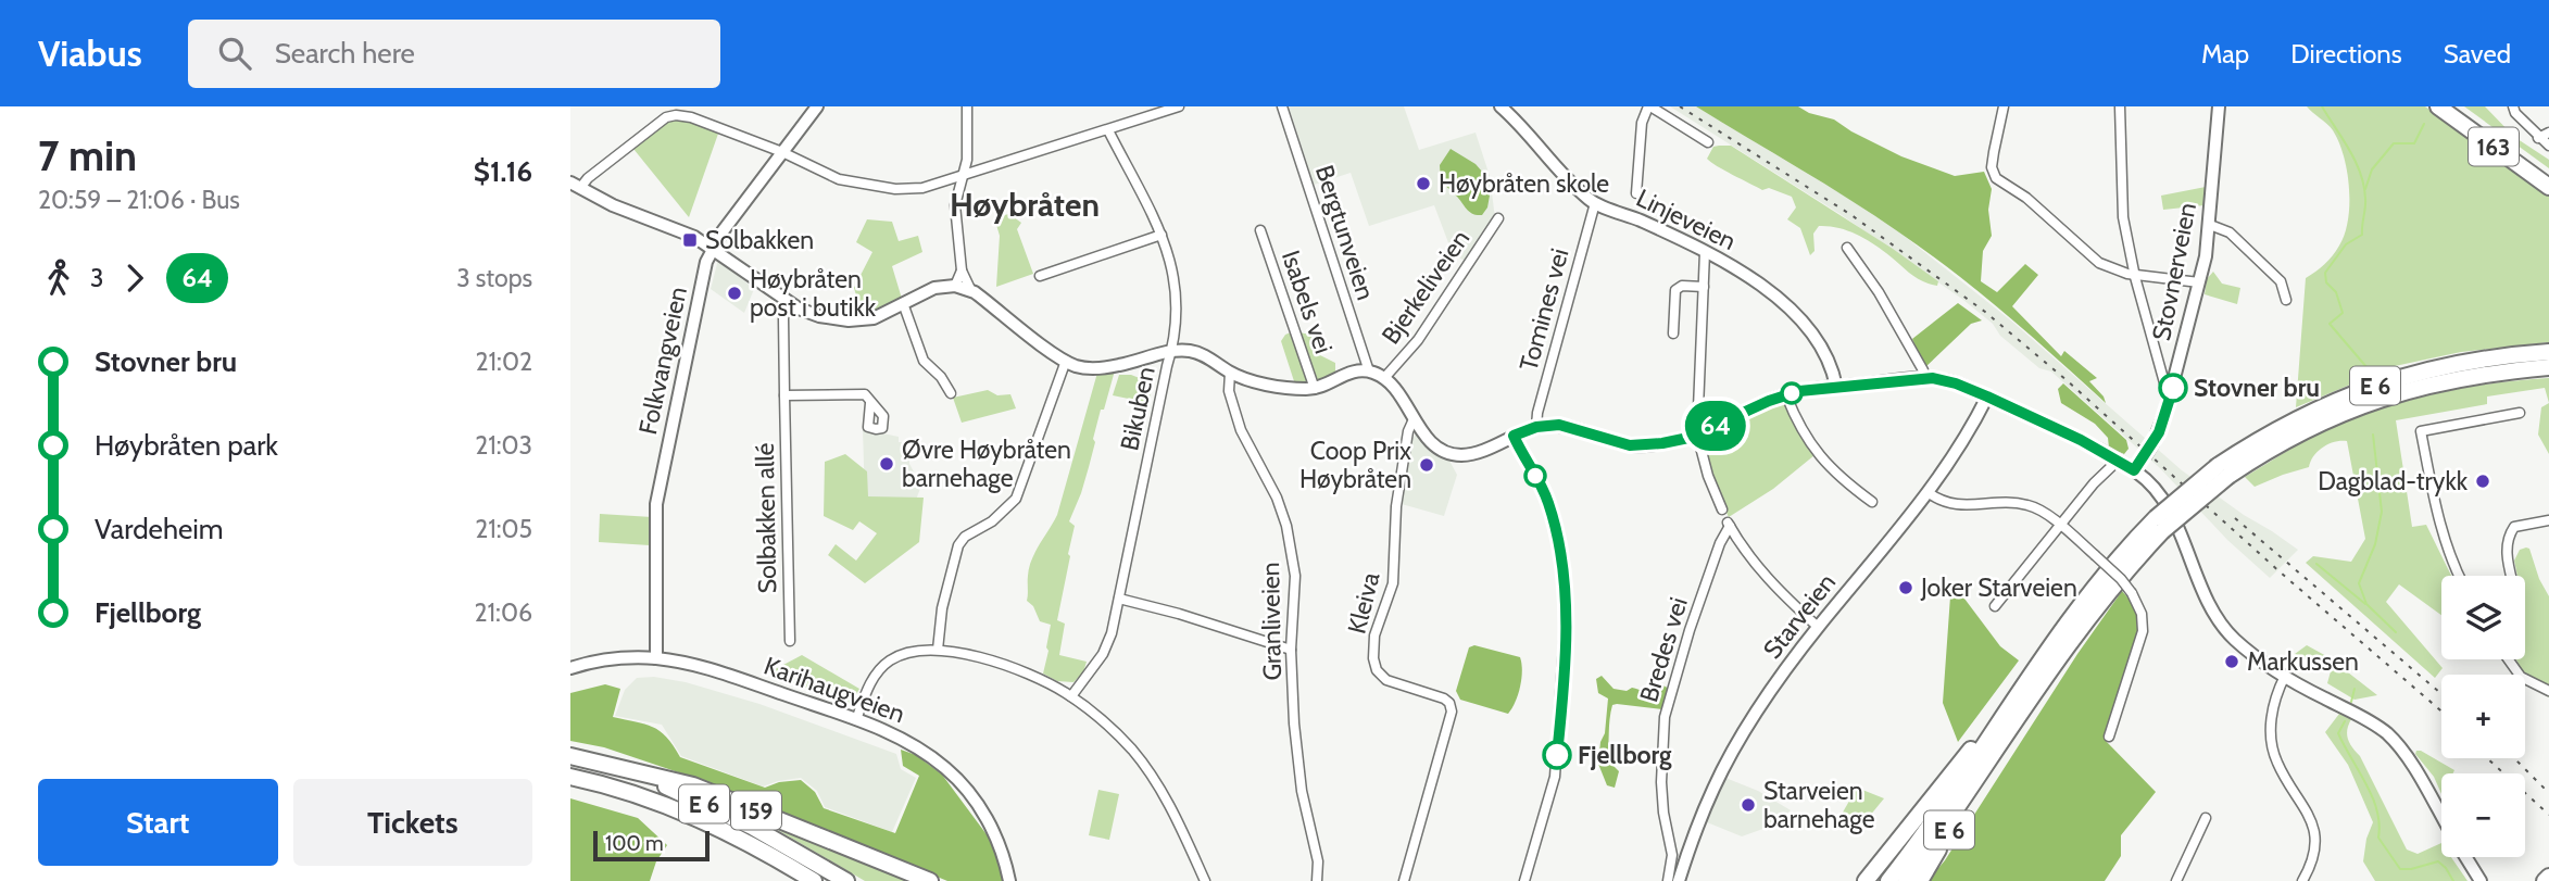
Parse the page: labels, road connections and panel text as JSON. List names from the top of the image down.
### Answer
{
  "streets": {
    "highway": ["163", "E 6", "159"],
    "street": [
      "Linjeveien",
      "Bergtunveien",
      "Stovnerveien",
      "Bjerkeliveien",
      "Isabels vei",
      "Tomines vei",
      "Folkvangveien",
      "Bikuben",
      "Solbakken allé",
      "Kleiva",
      "Starveien",
      "Granliveien",
      "Bredes vei",
      "Karihaugveien"
    ]
  },
  "crossings": [
    ["Linjeveien", "Tomines vei"],
    ["Folkvangveien", "Karihaugveien"],
    ["E 6", "159"],
    ["Starveien", "Bredes vei"]
  ],
  "districts": ["Høybråten"],
  "places": {
    "other": [
      "Høybråten skole",
      "Høybråten post i butikk",
      "Stovner bru",
      "Øvre Høybråten barnehage",
      "Coop Prix Høybråten",
      "Dagblad-trykk",
      "Joker Starveien",
      "Markussen",
      "Fjellborg",
      "Starveien barnehage"
    ],
    "transit": ["Solbakken"]
  },
  "lines": ["bus line 64"],
  "scale_bar": "100 m",
  "page": {
    "header": "Viabus",
    "search": "Search here",
    "nav": ["Map", "Directions", "Saved"],
    "heading": ["7 min", "20:59 – 21:06 · Bus", "$1.16"],
    "on_map": "64",
    "legs": ["3", "64", "3 stops"],
    "list": [
      {
        "name": "Stovner bru",
        "value": "21:02"
      },
      {
        "name": "Høybråten park",
        "value": "21:03"
      },
      {
        "name": "Vardeheim",
        "value": "21:05"
      },
      {
        "name": "Fjellborg",
        "value": "21:06"
      }
    ],
    "map_buttons": ["+", "−"],
    "buttons": ["Start", "Tickets"],
    "scale": "100 m"
  }
}
